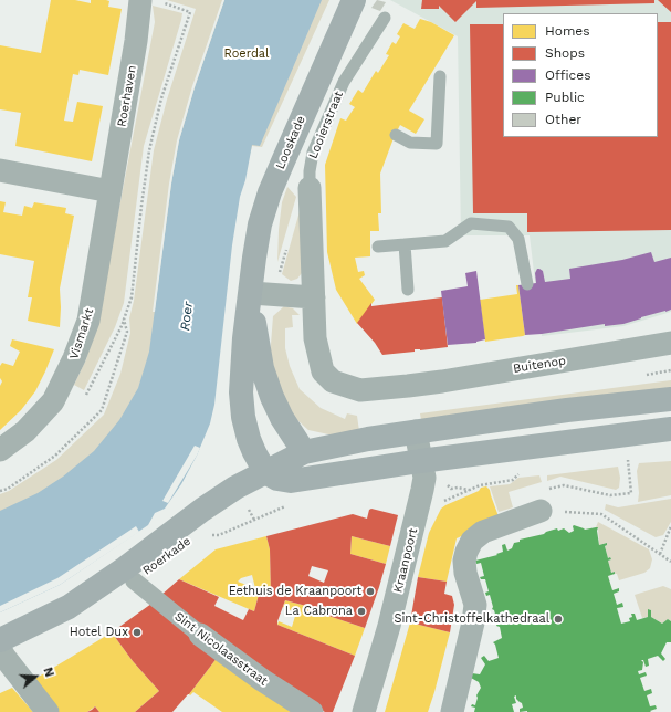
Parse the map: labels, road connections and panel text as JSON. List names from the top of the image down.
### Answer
{
  "streets": {
    "main road": ["Looskade", "Roerkade"],
    "street": [
      "Roerhaven",
      "Looierstraat",
      "Vismarkt",
      "Buitenop",
      "Kraanpoort",
      "Sint Nicolaasstraat"
    ]
  },
  "crossings": [
    ["Roerhaven", "Vismarkt"],
    ["Looierstraat", "Buitenop"],
    ["Looskade", "Roerkade"],
    ["Roerkade", "Kraanpoort"]
  ],
  "water": ["Roer"],
  "parks": ["Roerdal"],
  "places": [
    "Eethuis de Kraanpoort",
    "La Cabrona",
    "Sint-Christoffelkathedraal",
    "Hotel Dux"
  ],
  "legend": [
    "Homes",
    "Shops",
    "Offices",
    "Public",
    "Other"
  ],
  "north": "right"
}
